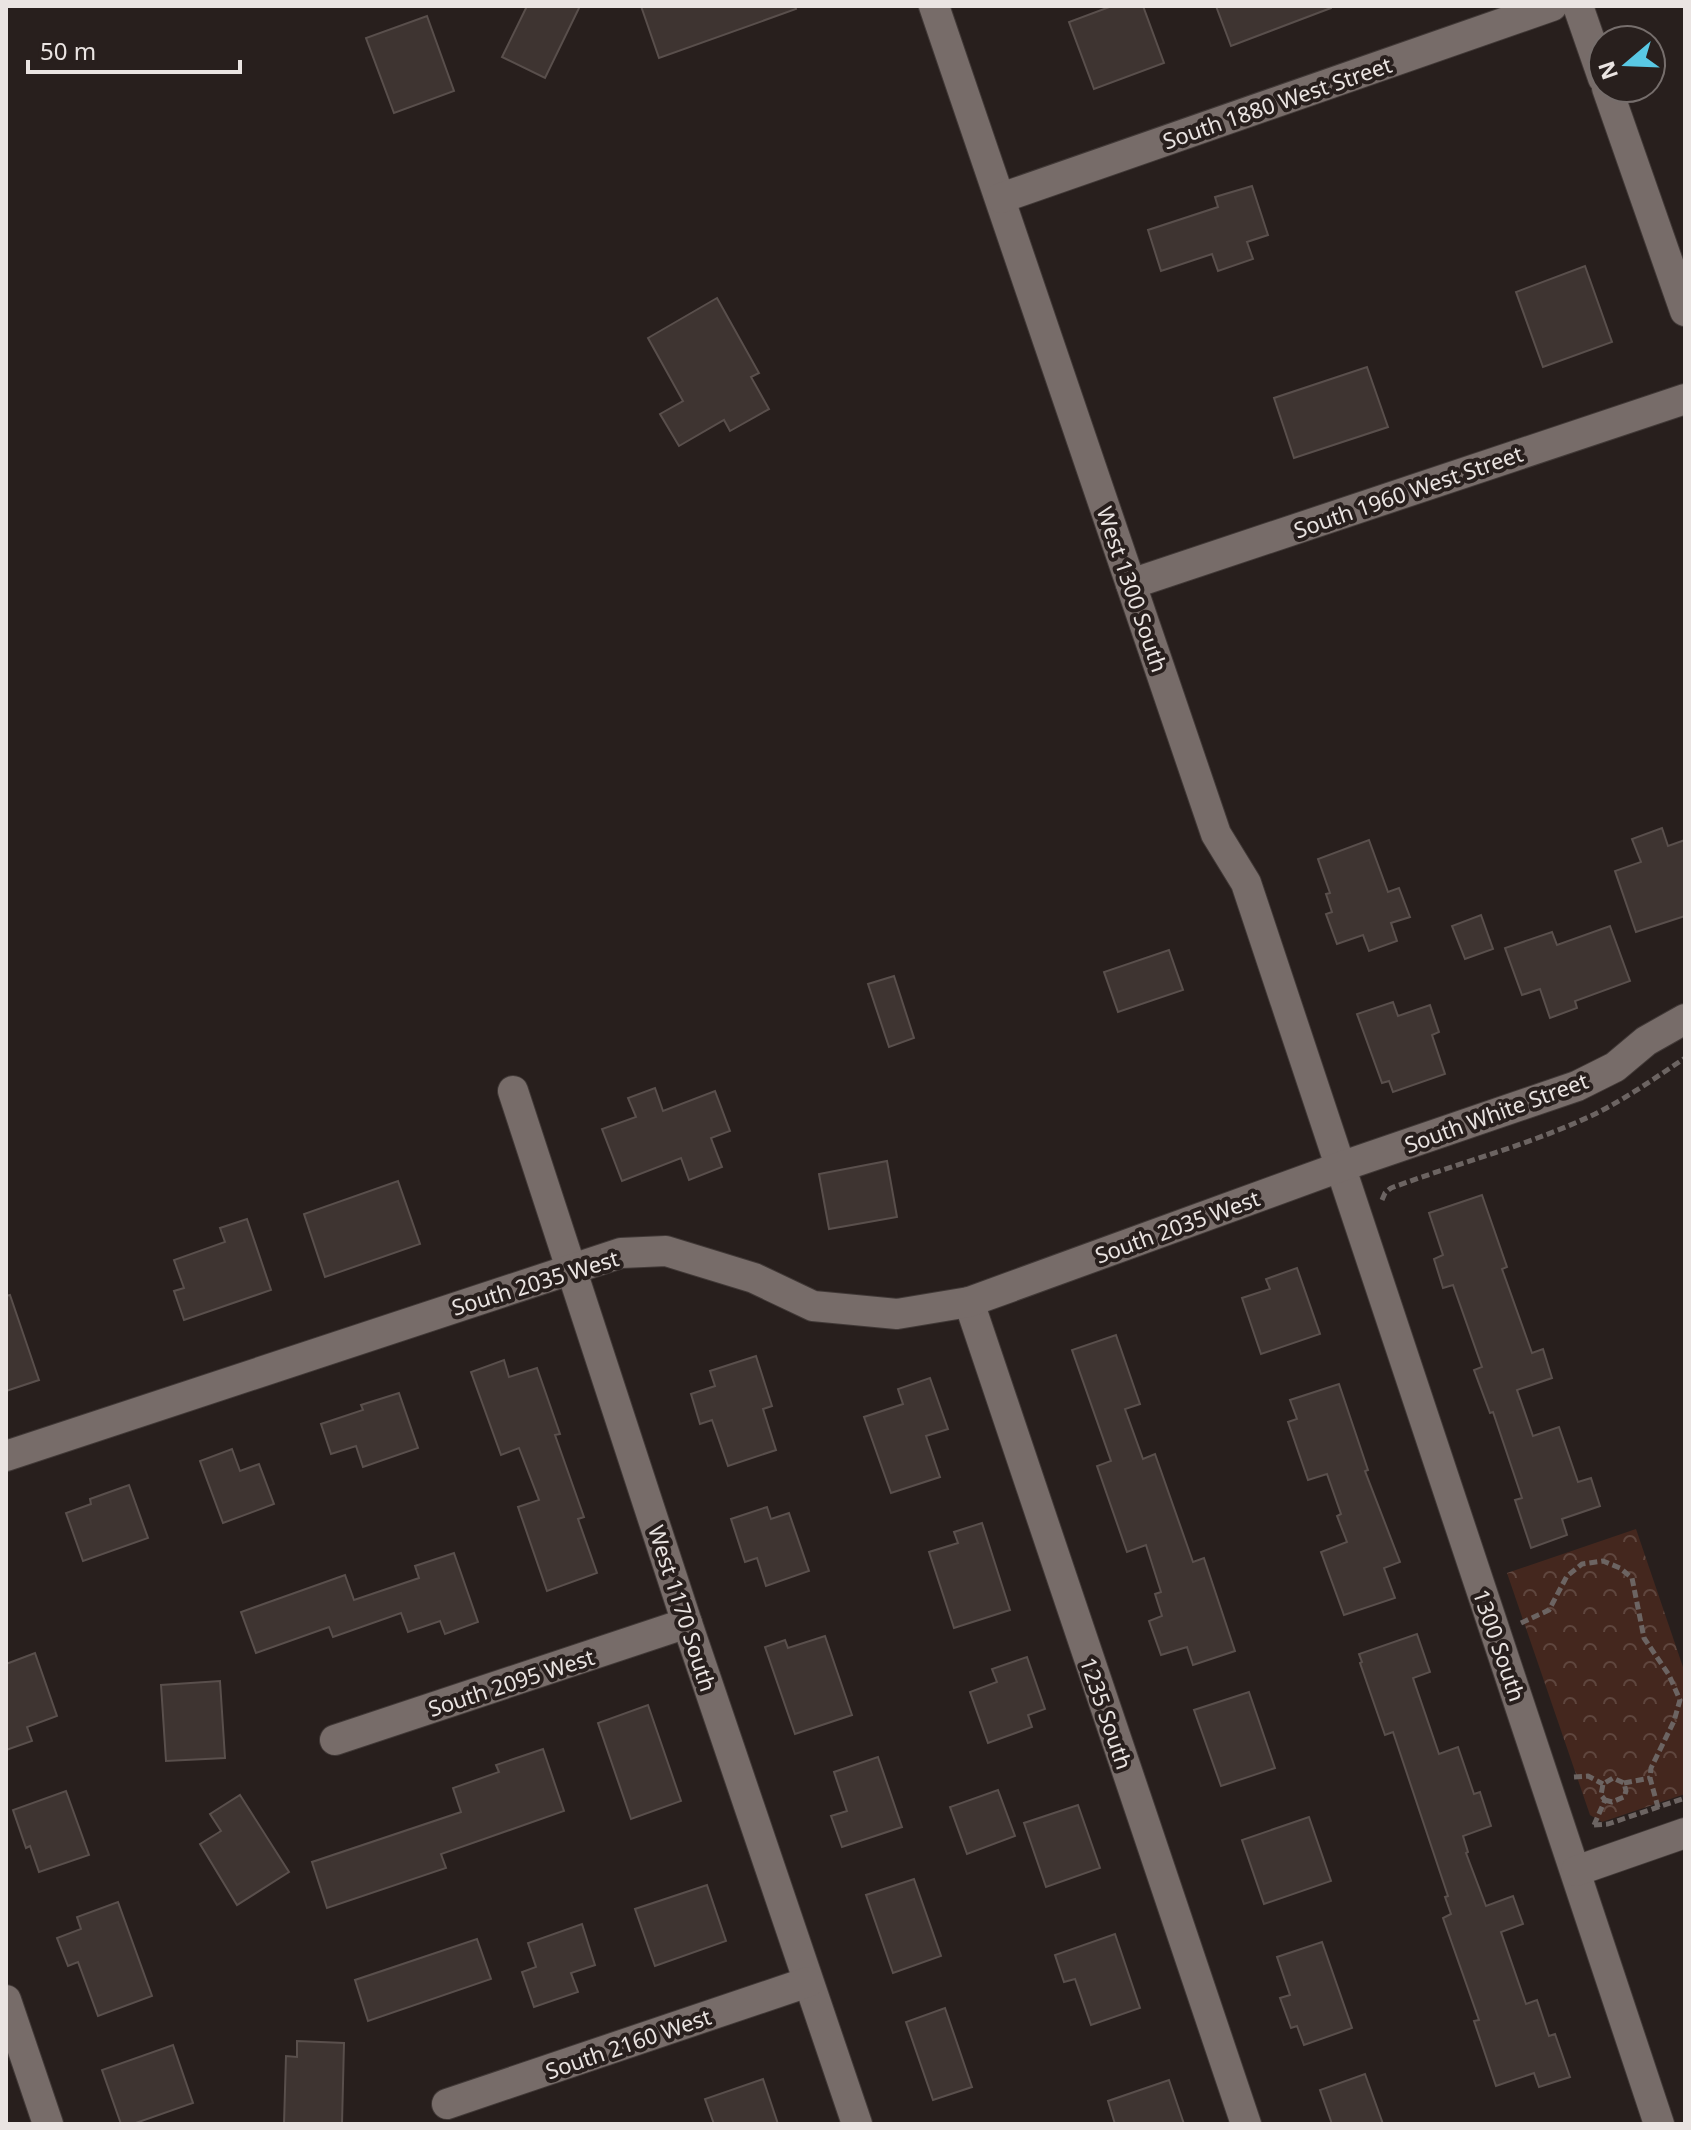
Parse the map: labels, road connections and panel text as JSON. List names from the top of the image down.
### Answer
{
  "streets": {
    "street": [
      "South 1880 West Street",
      "South 1960 West Street",
      "West 1300 South",
      "South White Street",
      "South 2035 West",
      "West 1170 South",
      "1300 South",
      "South 2095 West",
      "1235 South",
      "South 2160 West"
    ]
  },
  "crossings": [
    ["South 1880 West Street", "West 1300 South"],
    ["South 1960 West Street", "West 1300 South"],
    ["West 1300 South", "South White Street"],
    ["West 1300 South", "South 2035 West"],
    ["West 1300 South", "1300 South"],
    ["South White Street", "South 2035 West"],
    ["South White Street", "1300 South"],
    ["South 2035 West", "West 1170 South"],
    ["South 2035 West", "1300 South"],
    ["South 2035 West", "1235 South"],
    ["West 1170 South", "South 2095 West"],
    ["West 1170 South", "South 2160 West"]
  ],
  "scale_bar": "50 m",
  "north": "left"
}
